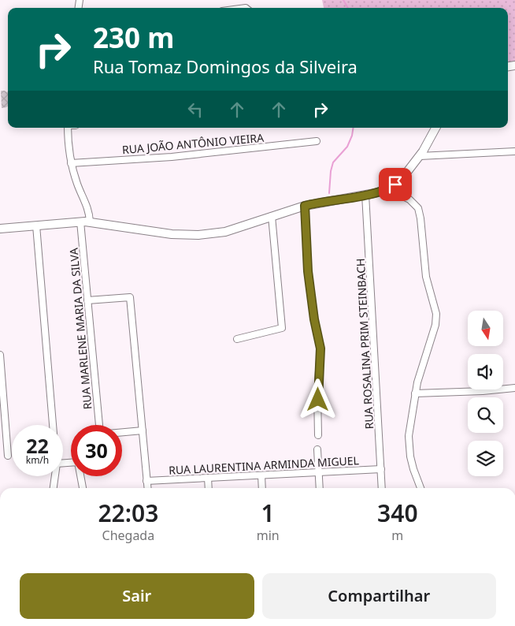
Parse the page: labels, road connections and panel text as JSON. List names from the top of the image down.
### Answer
{
  "streets": {
    "street": [
      "RUA JOÃO ANTÔNIO VIEIRA",
      "RUA MARLENE MARIA DA SILVA",
      "RUA ROSALINA PRIM STEINBACH",
      "RUA LAURENTINA ARMINDA MIGUEL"
    ]
  },
  "crossings": [
    ["RUA ROSALINA PRIM STEINBACH", "RUA LAURENTINA ARMINDA MIGUEL"]
  ],
  "north": "bottom",
  "page": {
    "turn": ["230 m", "Rua Tomaz Domingos da Silveira"],
    "speed": "22 km/h",
    "limit": "30",
    "eta": [
      "22:03",
      "Chegada",
      "1",
      "min",
      "340",
      "m"
    ],
    "buttons": ["Sair", "Compartilhar"]
  }
}
